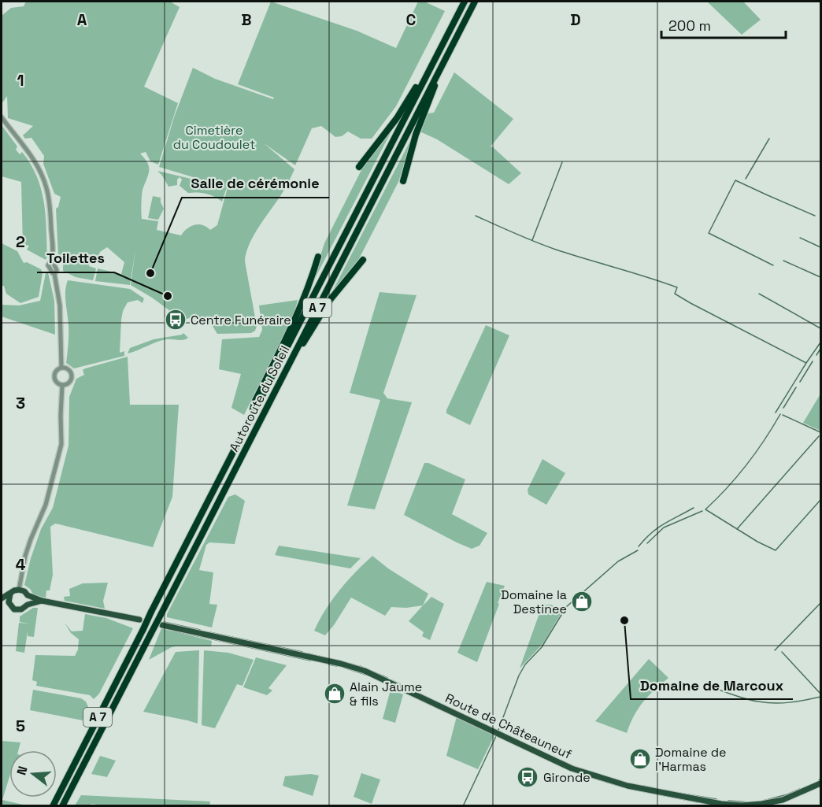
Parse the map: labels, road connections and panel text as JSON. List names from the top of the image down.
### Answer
{
  "streets": {
    "highway": ["A 7", "Autoroute du Soleil"],
    "main road": ["Route de Châteauneuf"]
  },
  "parks": ["Cimetière du Coudoulet"],
  "places": {
    "other": ["Salle de cérémonie", "Toilettes", "Domaine de Marcoux"],
    "bus stop": ["Centre Funéraire", "Gironde"],
    "shop": ["Domaine la Destinee", "Alain Jaume & fils", "Domaine de l'Harmas"]
  },
  "scale_bar": "200 m",
  "north": "left",
  "grid": {
    "columns": [
      "A",
      "B",
      "C",
      "D"
    ],
    "rows": [
      "1",
      "2",
      "3",
      "4",
      "5"
    ]
  }
}
